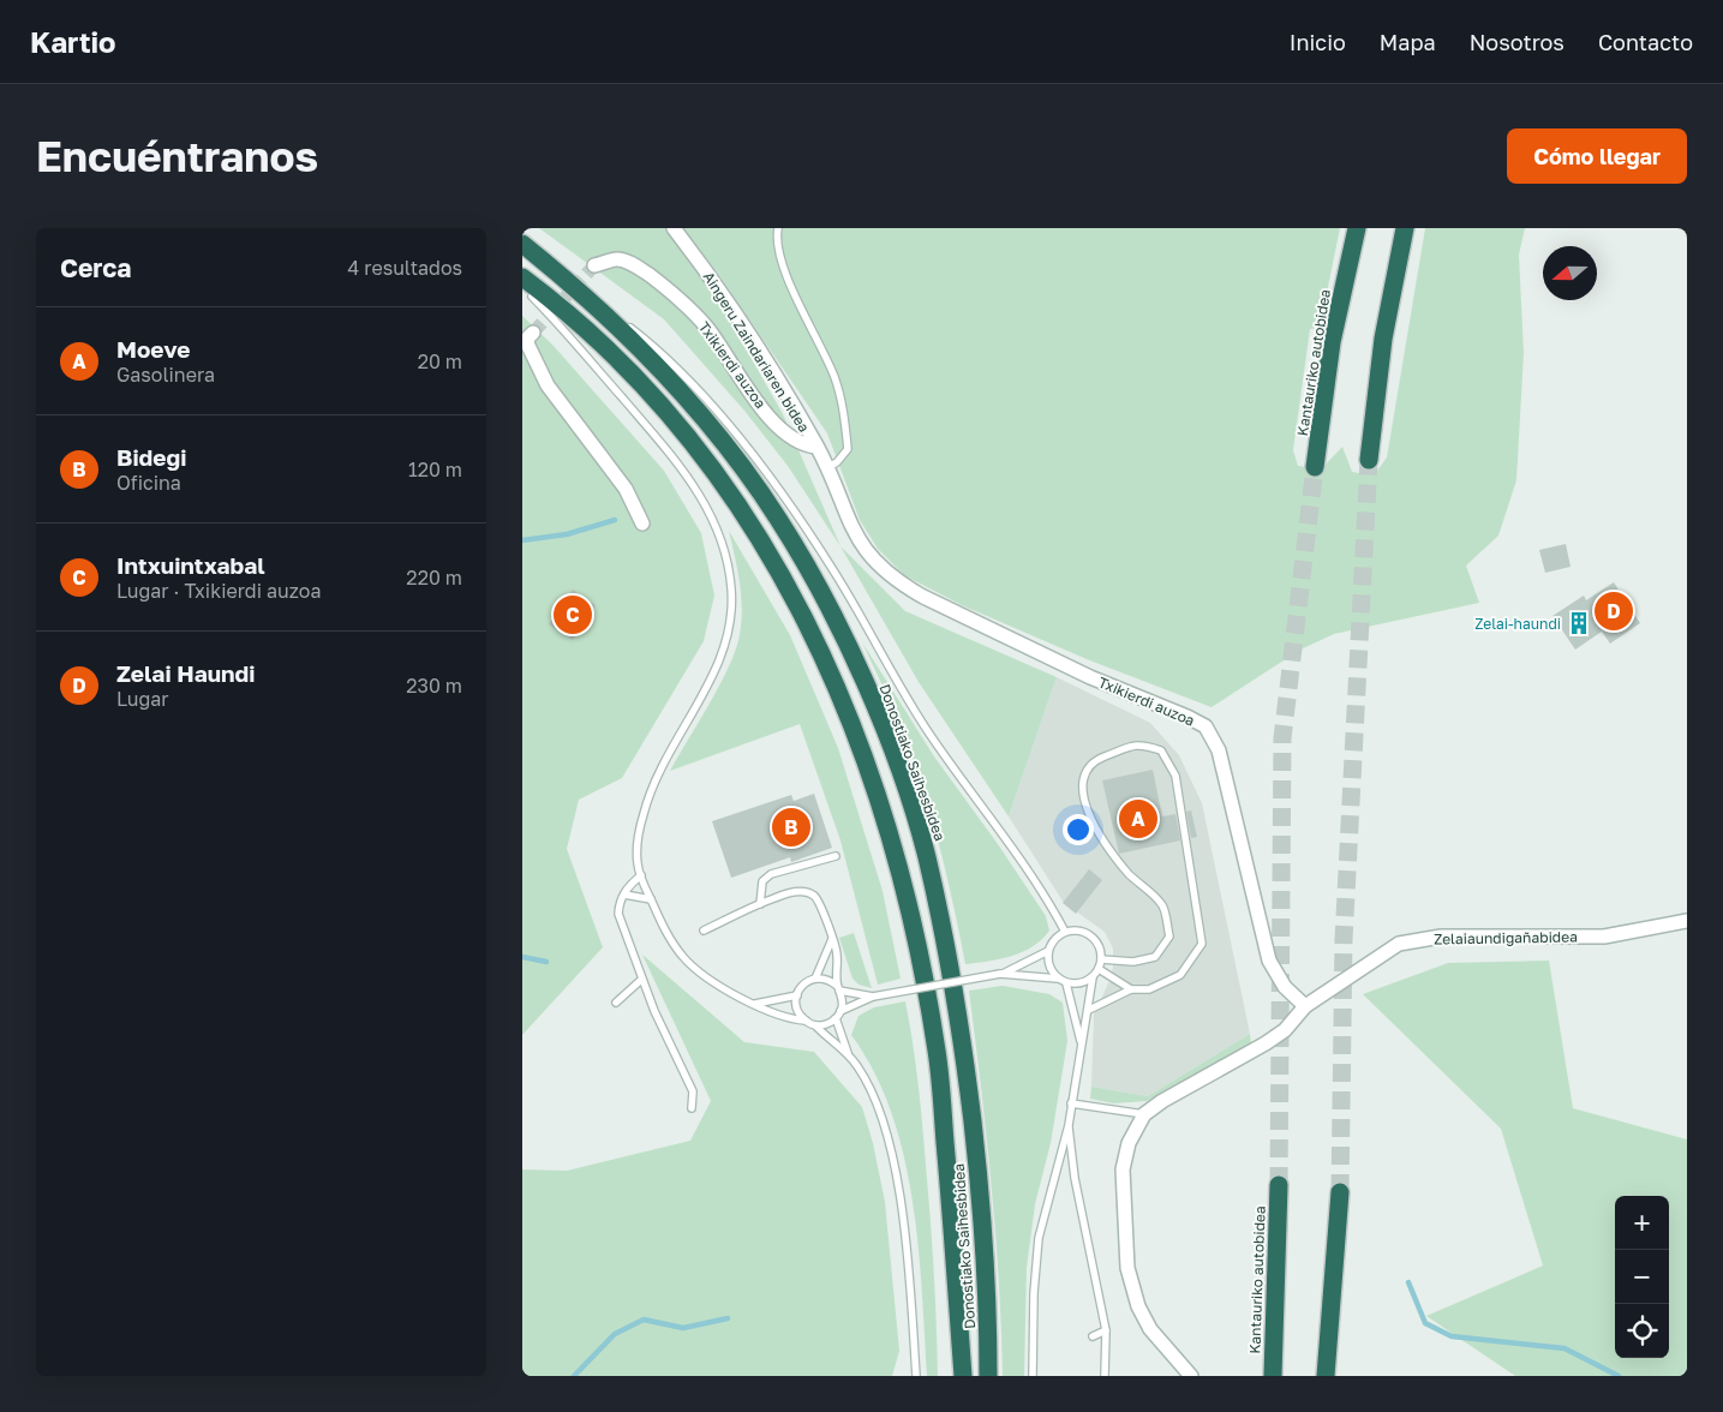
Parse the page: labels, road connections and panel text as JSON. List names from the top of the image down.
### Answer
{
  "streets": {
    "highway": ["Kantauriko autobidea", "Donostiako Saihesbidea"],
    "street": ["Aingeru Zaindariaren bidea", "Txikierdi auzoa", "Zelaiaundigañabidea"]
  },
  "crossings": [
    ["Aingeru Zaindariaren bidea", "Txikierdi auzoa"],
    ["Txikierdi auzoa", "Zelaiaundigañabidea"]
  ],
  "places": {
    "building": ["Zelai-haundi"]
  },
  "north": "left",
  "page": {
    "header": "Kartio",
    "nav": [
      "Inicio",
      "Mapa",
      "Nosotros",
      "Contacto"
    ],
    "buttons": "Cómo llegar",
    "title": "Encuéntranos",
    "heading": ["Cerca", "4 resultados"],
    "list": [
      {
        "mark": "A",
        "name": "Moeve",
        "note": "Gasolinera",
        "value": "20 m"
      },
      {
        "mark": "B",
        "name": "Bidegi",
        "note": "Oficina",
        "value": "120 m"
      },
      {
        "mark": "C",
        "name": "Intxuintxabal",
        "note": "Lugar · Txikierdi auzoa",
        "value": "220 m"
      },
      {
        "mark": "D",
        "name": "Zelai Haundi",
        "note": "Lugar",
        "value": "230 m"
      }
    ],
    "pins": [
      "D",
      "C",
      "A",
      "B"
    ],
    "map_buttons": ["+", "−"]
  }
}
